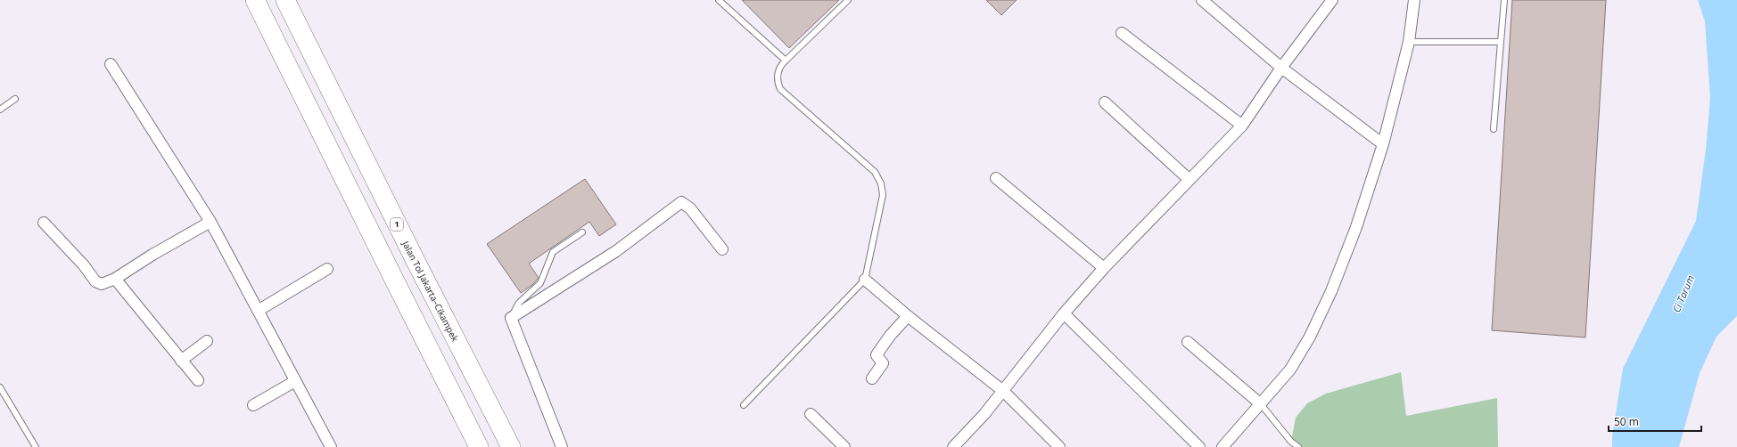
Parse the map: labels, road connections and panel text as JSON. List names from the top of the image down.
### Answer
{
  "streets": {
    "highway": ["1", "Jalan Tol Jakarta–Cikampek"]
  },
  "water": ["Ci Tarum"],
  "scale_bar": "50 m"
}
